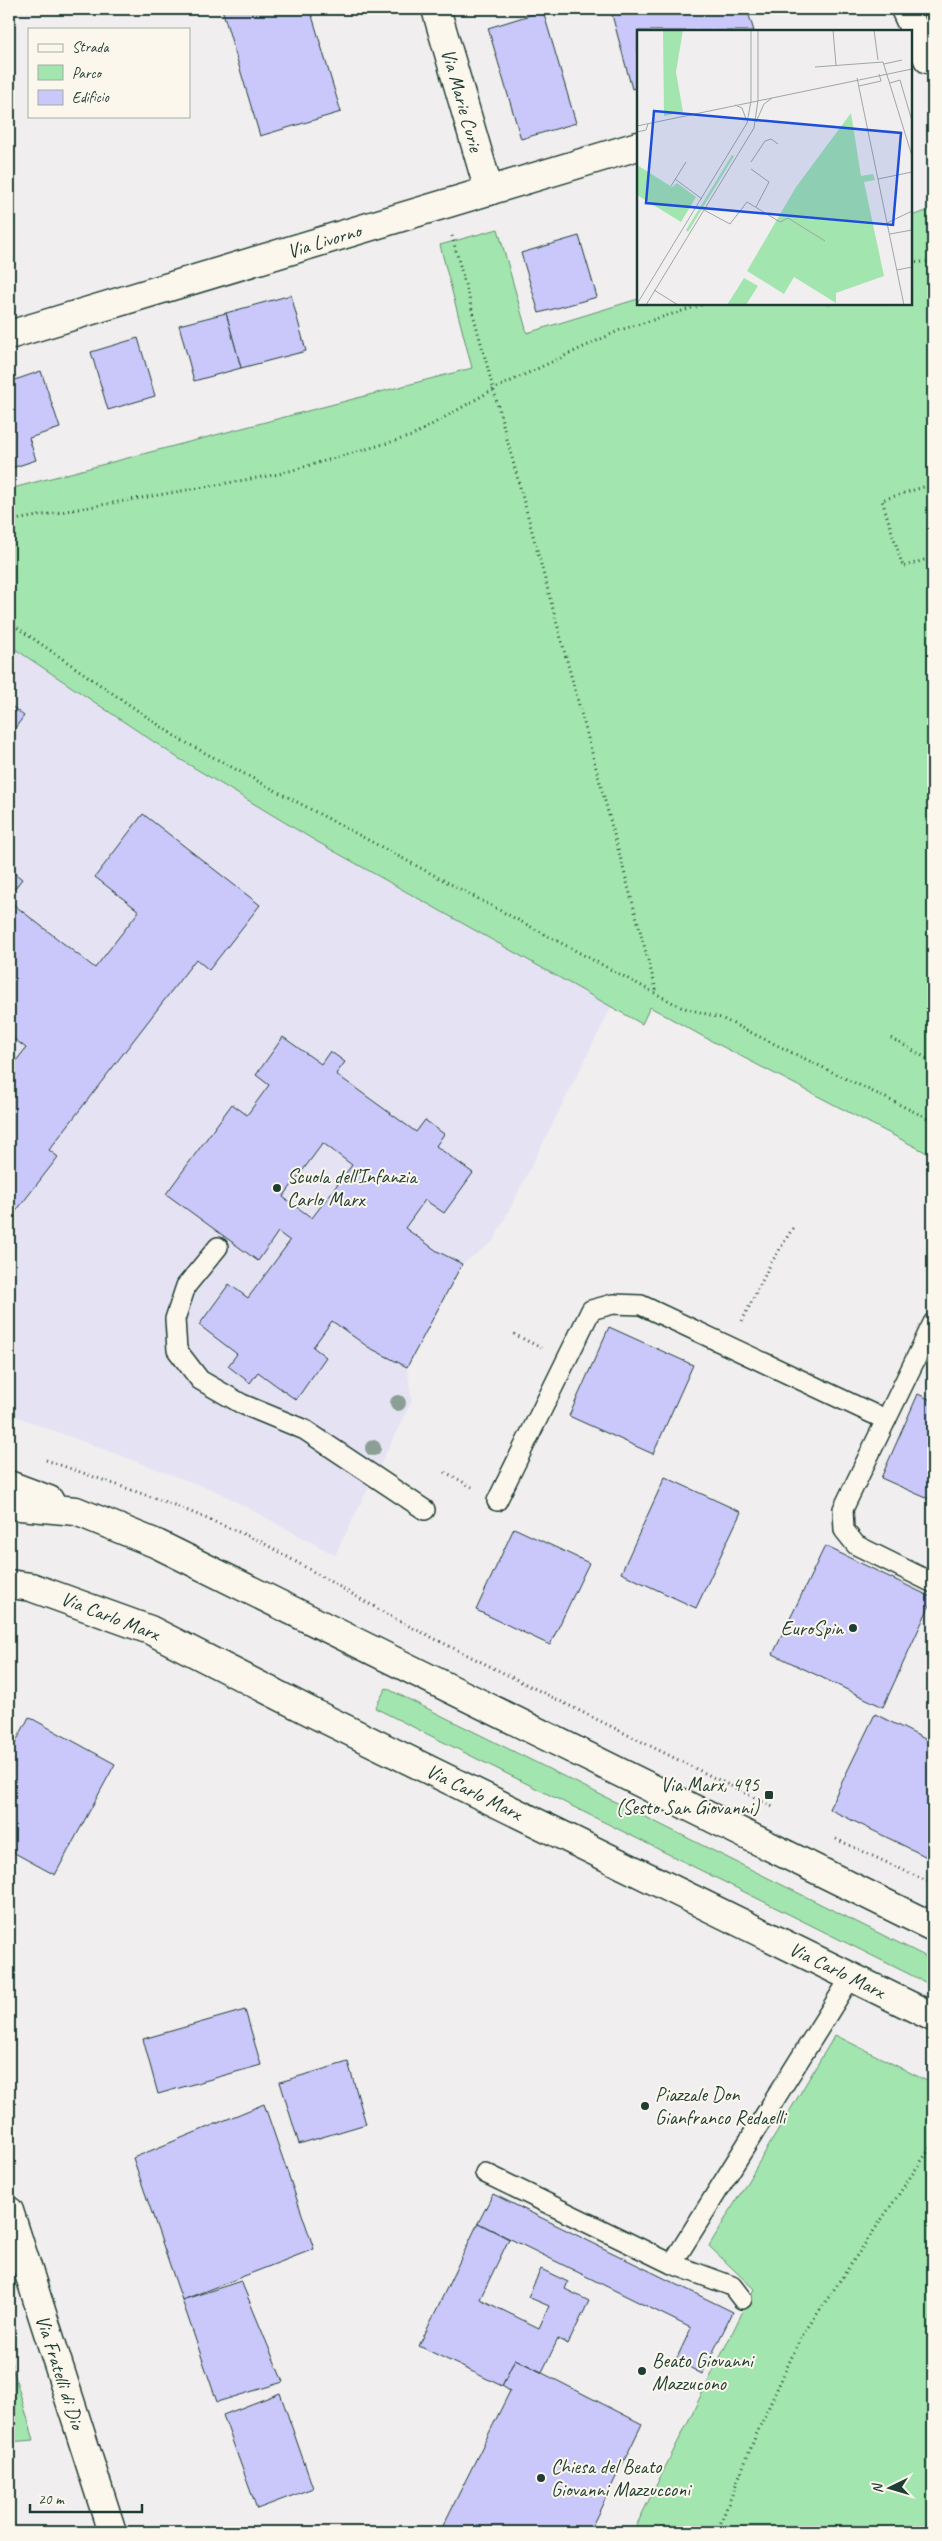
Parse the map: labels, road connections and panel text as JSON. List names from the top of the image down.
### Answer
{
  "streets": {
    "street": [
      "Via Marie Curie",
      "Via Livorno",
      "Via Carlo Marx",
      "Via Fratelli di Dio"
    ]
  },
  "crossings": [
    ["Via Marie Curie", "Via Livorno"]
  ],
  "places": {
    "other": [
      "Scuola dell’Infanzia Carlo Marx",
      "EuroSpin",
      "Piazzale Don Gianfranco Redaelli",
      "Beato Giovanni Mazzucono",
      "Chiesa del Beato Giovanni Mazzucconi"
    ],
    "transit": ["Via Marx, 495 (Sesto San Giovanni)"]
  },
  "legend": ["Strada", "Parco", "Edificio"],
  "scale_bar": "20 m",
  "north": "left"
}
